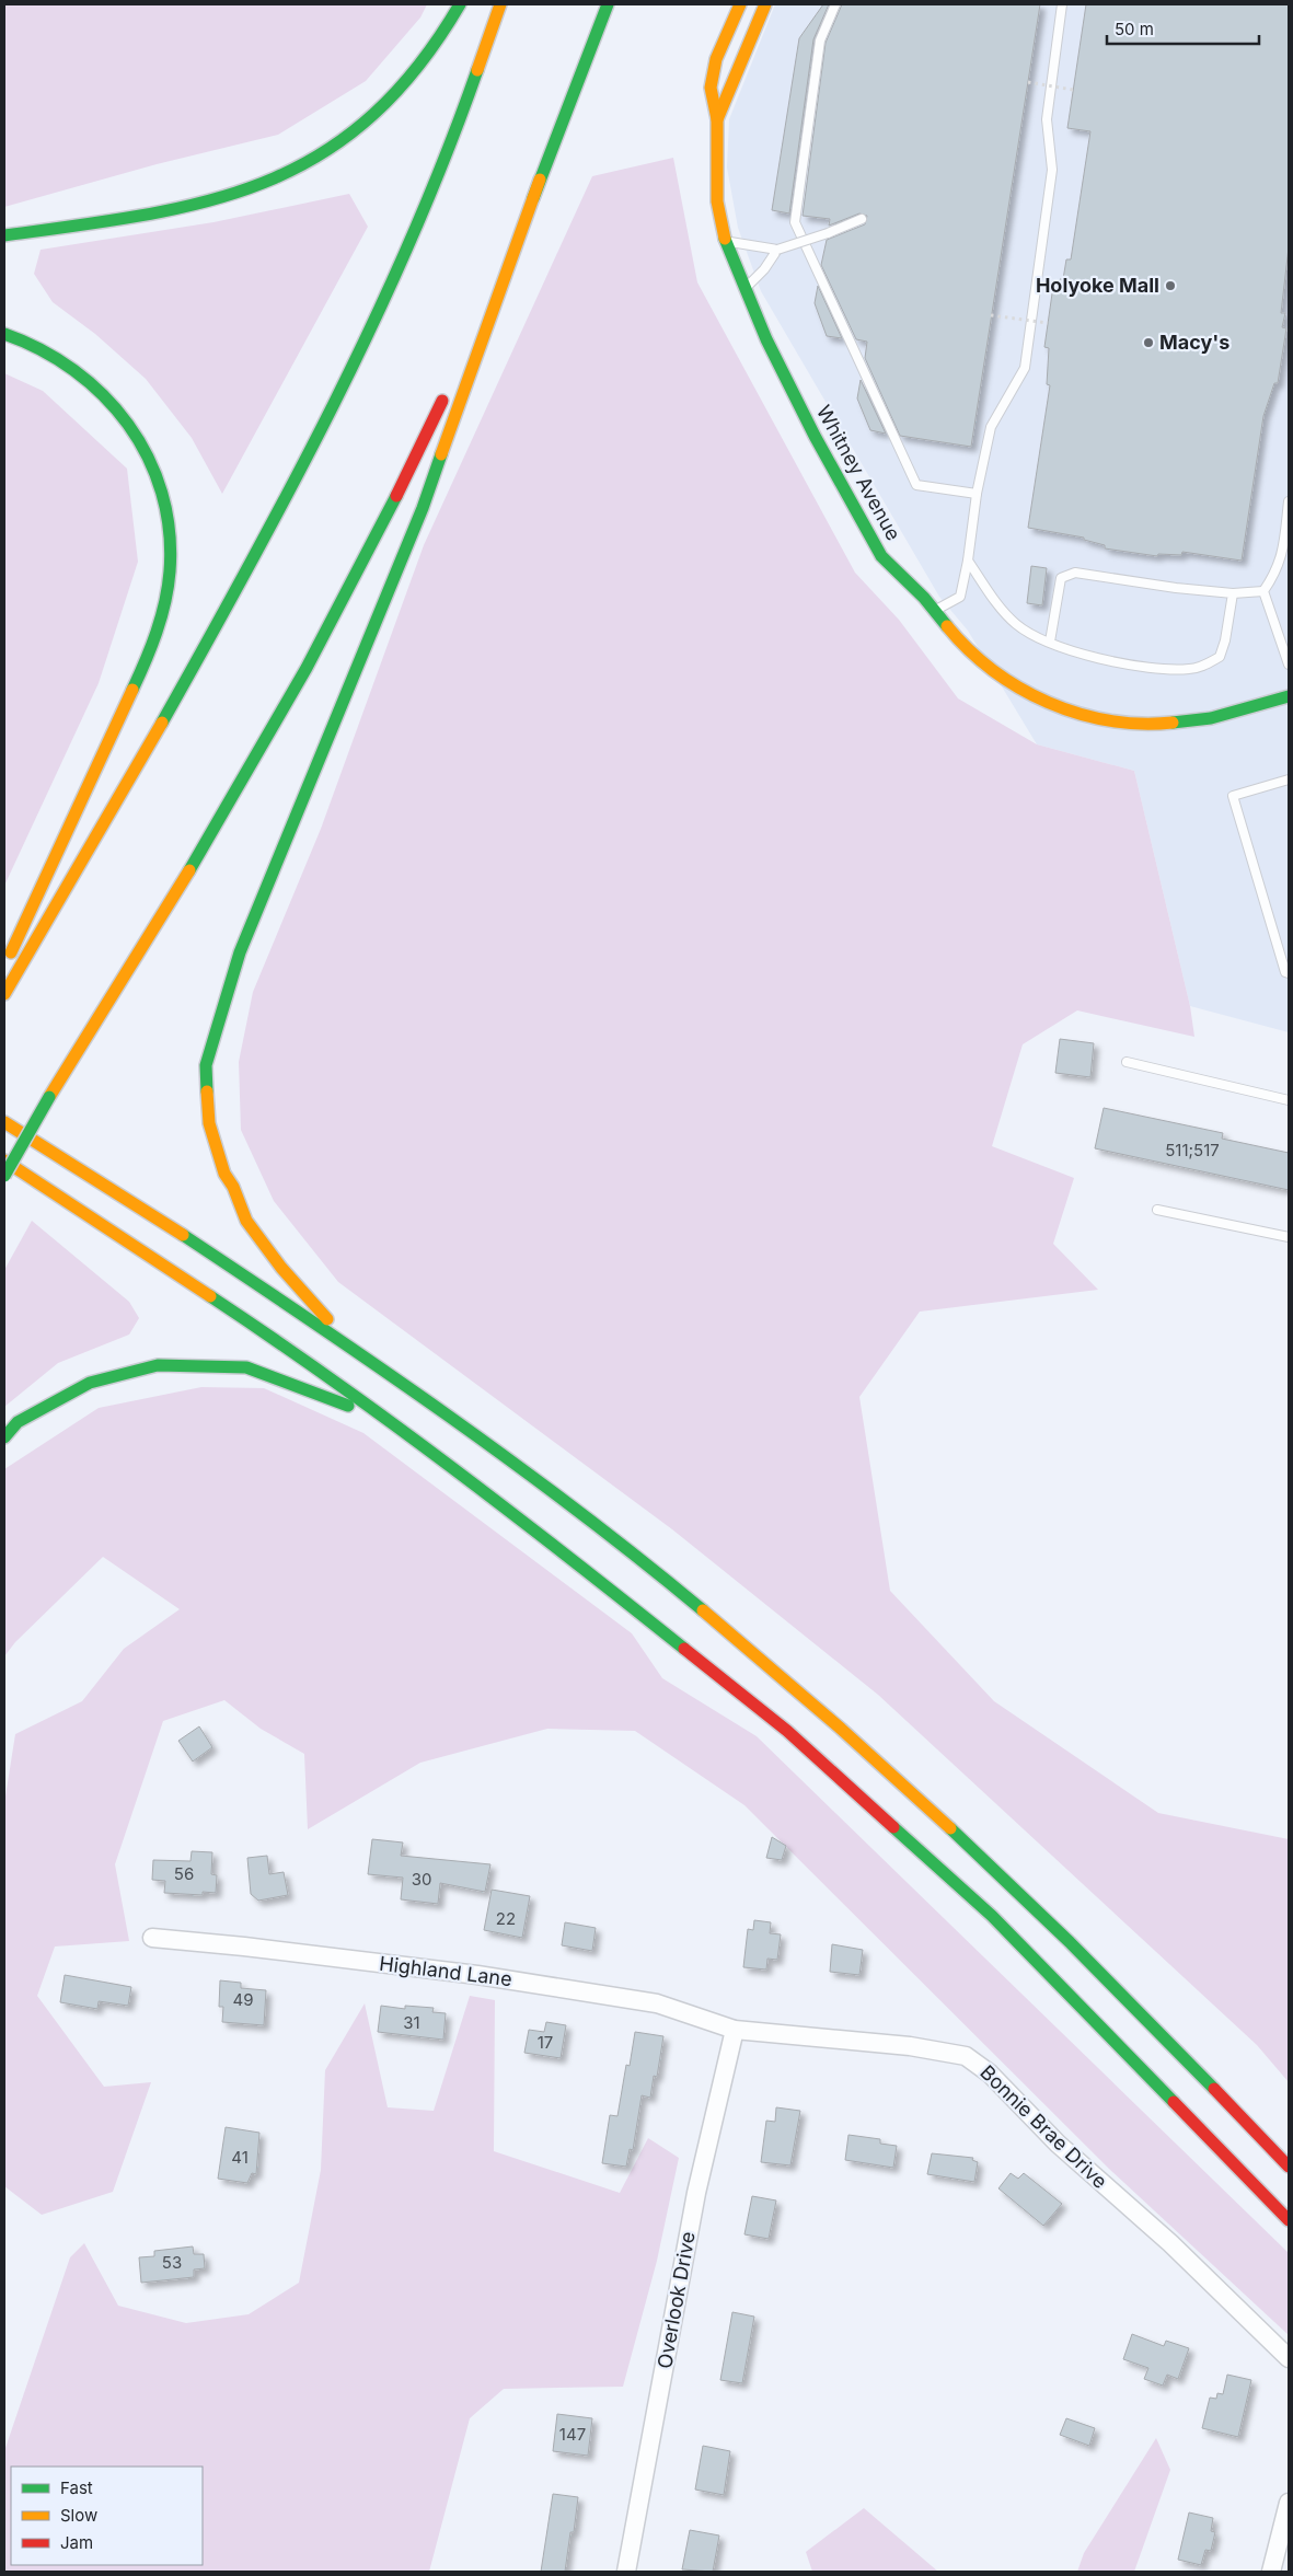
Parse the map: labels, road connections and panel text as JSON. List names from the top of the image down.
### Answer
{
  "streets": {
    "main road": ["Whitney Avenue"],
    "street": ["Highland Lane", "Bonnie Brae Drive", "Overlook Drive"]
  },
  "crossings": [
    ["Highland Lane", "Bonnie Brae Drive"],
    ["Highland Lane", "Overlook Drive"],
    ["Bonnie Brae Drive", "Overlook Drive"]
  ],
  "places": ["Holyoke Mall", "Macy's"],
  "house_numbers": [
    "511;517",
    "56",
    "30",
    "22",
    "49",
    "31",
    "17",
    "41",
    "53",
    "147"
  ],
  "legend": ["Fast", "Slow", "Jam"],
  "scale_bar": "50 m"
}
